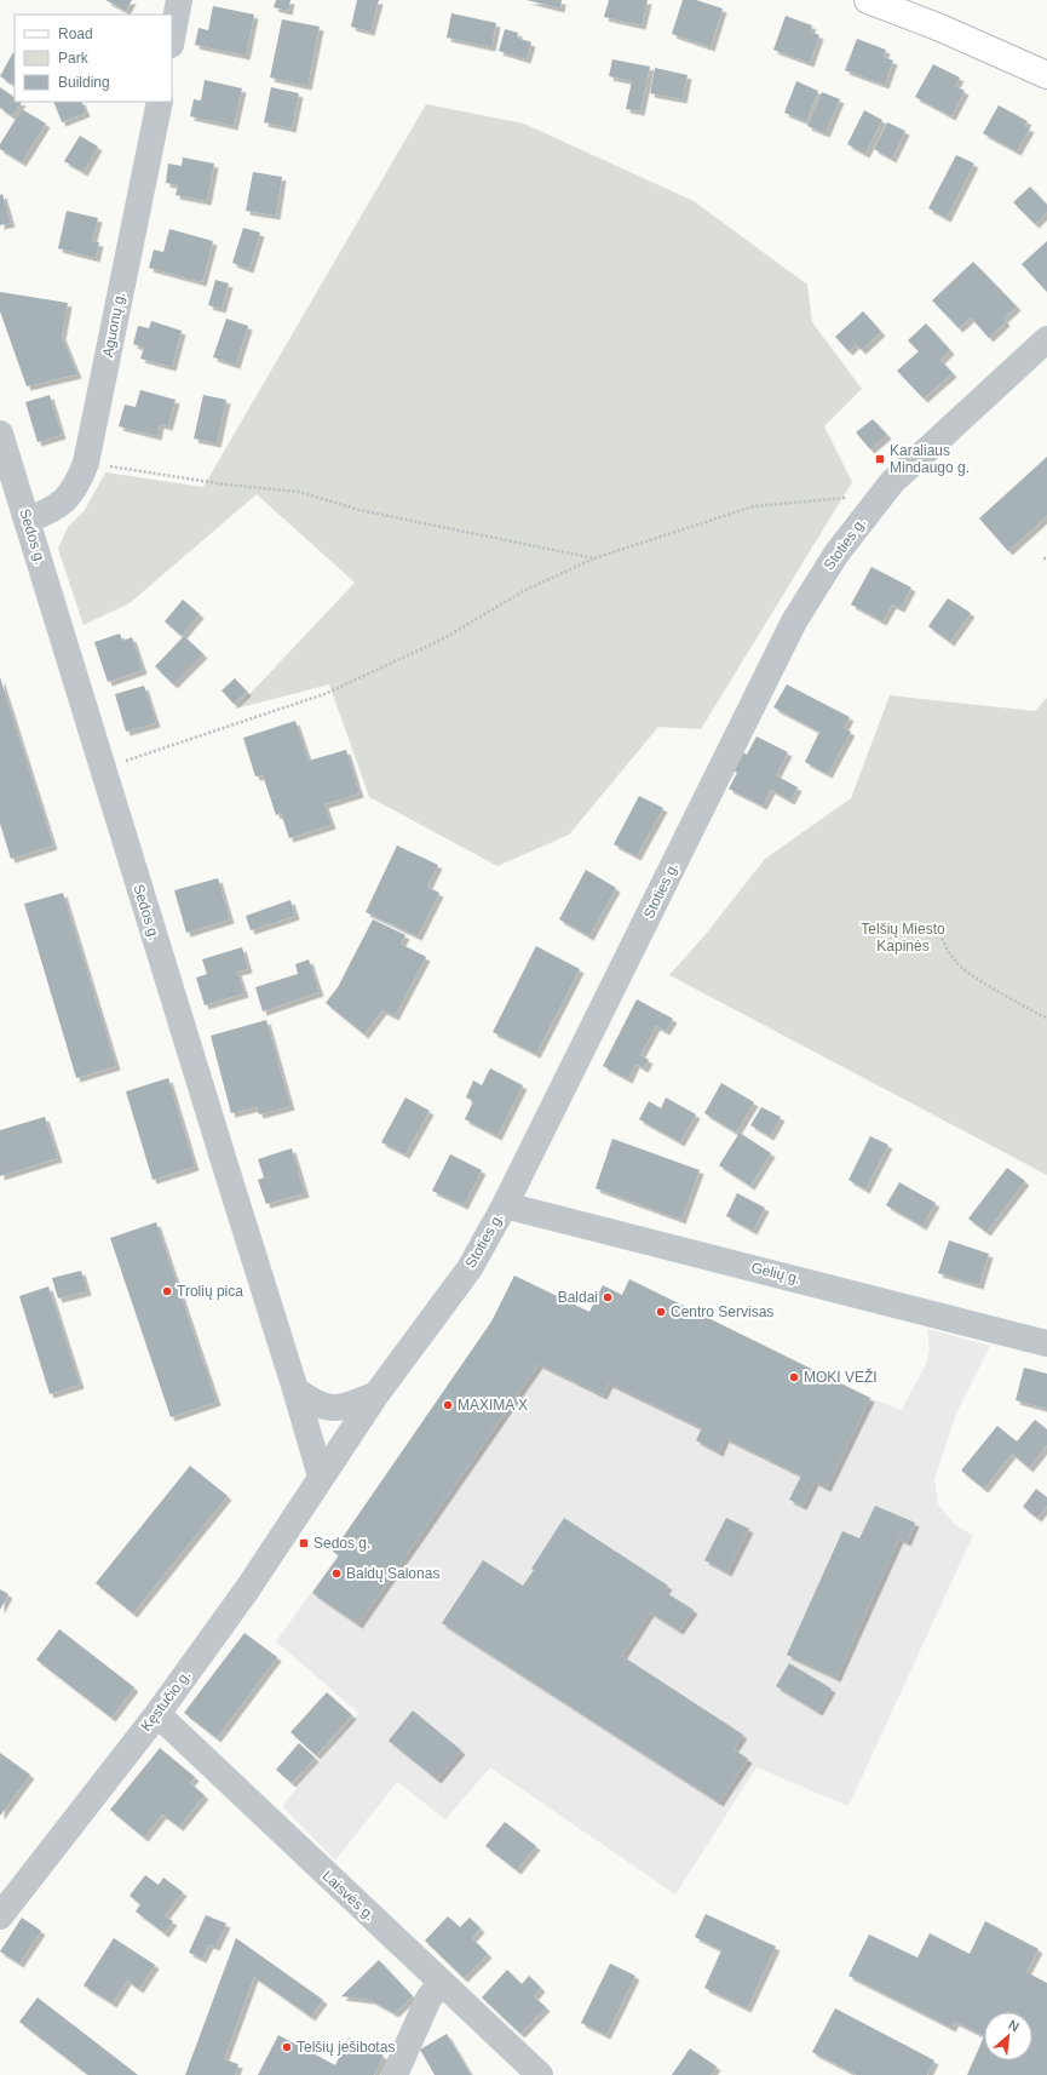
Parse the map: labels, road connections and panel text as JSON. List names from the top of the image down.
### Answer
{
  "streets": {
    "street": [
      "Aguonų g.",
      "Sedos g.",
      "Stoties g.",
      "Gėlių g.",
      "Kęstučio g.",
      "Laisvės g."
    ]
  },
  "crossings": [
    ["Aguonų g.", "Sedos g."],
    ["Sedos g.", "Stoties g."],
    ["Sedos g.", "Kęstučio g."],
    ["Stoties g.", "Gėlių g."],
    ["Stoties g.", "Kęstučio g."],
    ["Kęstučio g.", "Laisvės g."]
  ],
  "parks": ["Telšių Miesto Kapinės"],
  "places": {
    "transit": ["Karaliaus Mindaugo g.", "Sedos g."],
    "other": [
      "Trolių pica",
      "Baldai",
      "Centro Servisas",
      "MOKI VEŽI",
      "MAXIMA X",
      "Baldų Salonas",
      "Telšių ješibotas"
    ]
  },
  "legend": ["Road", "Park", "Building"],
  "north": "top right"
}
